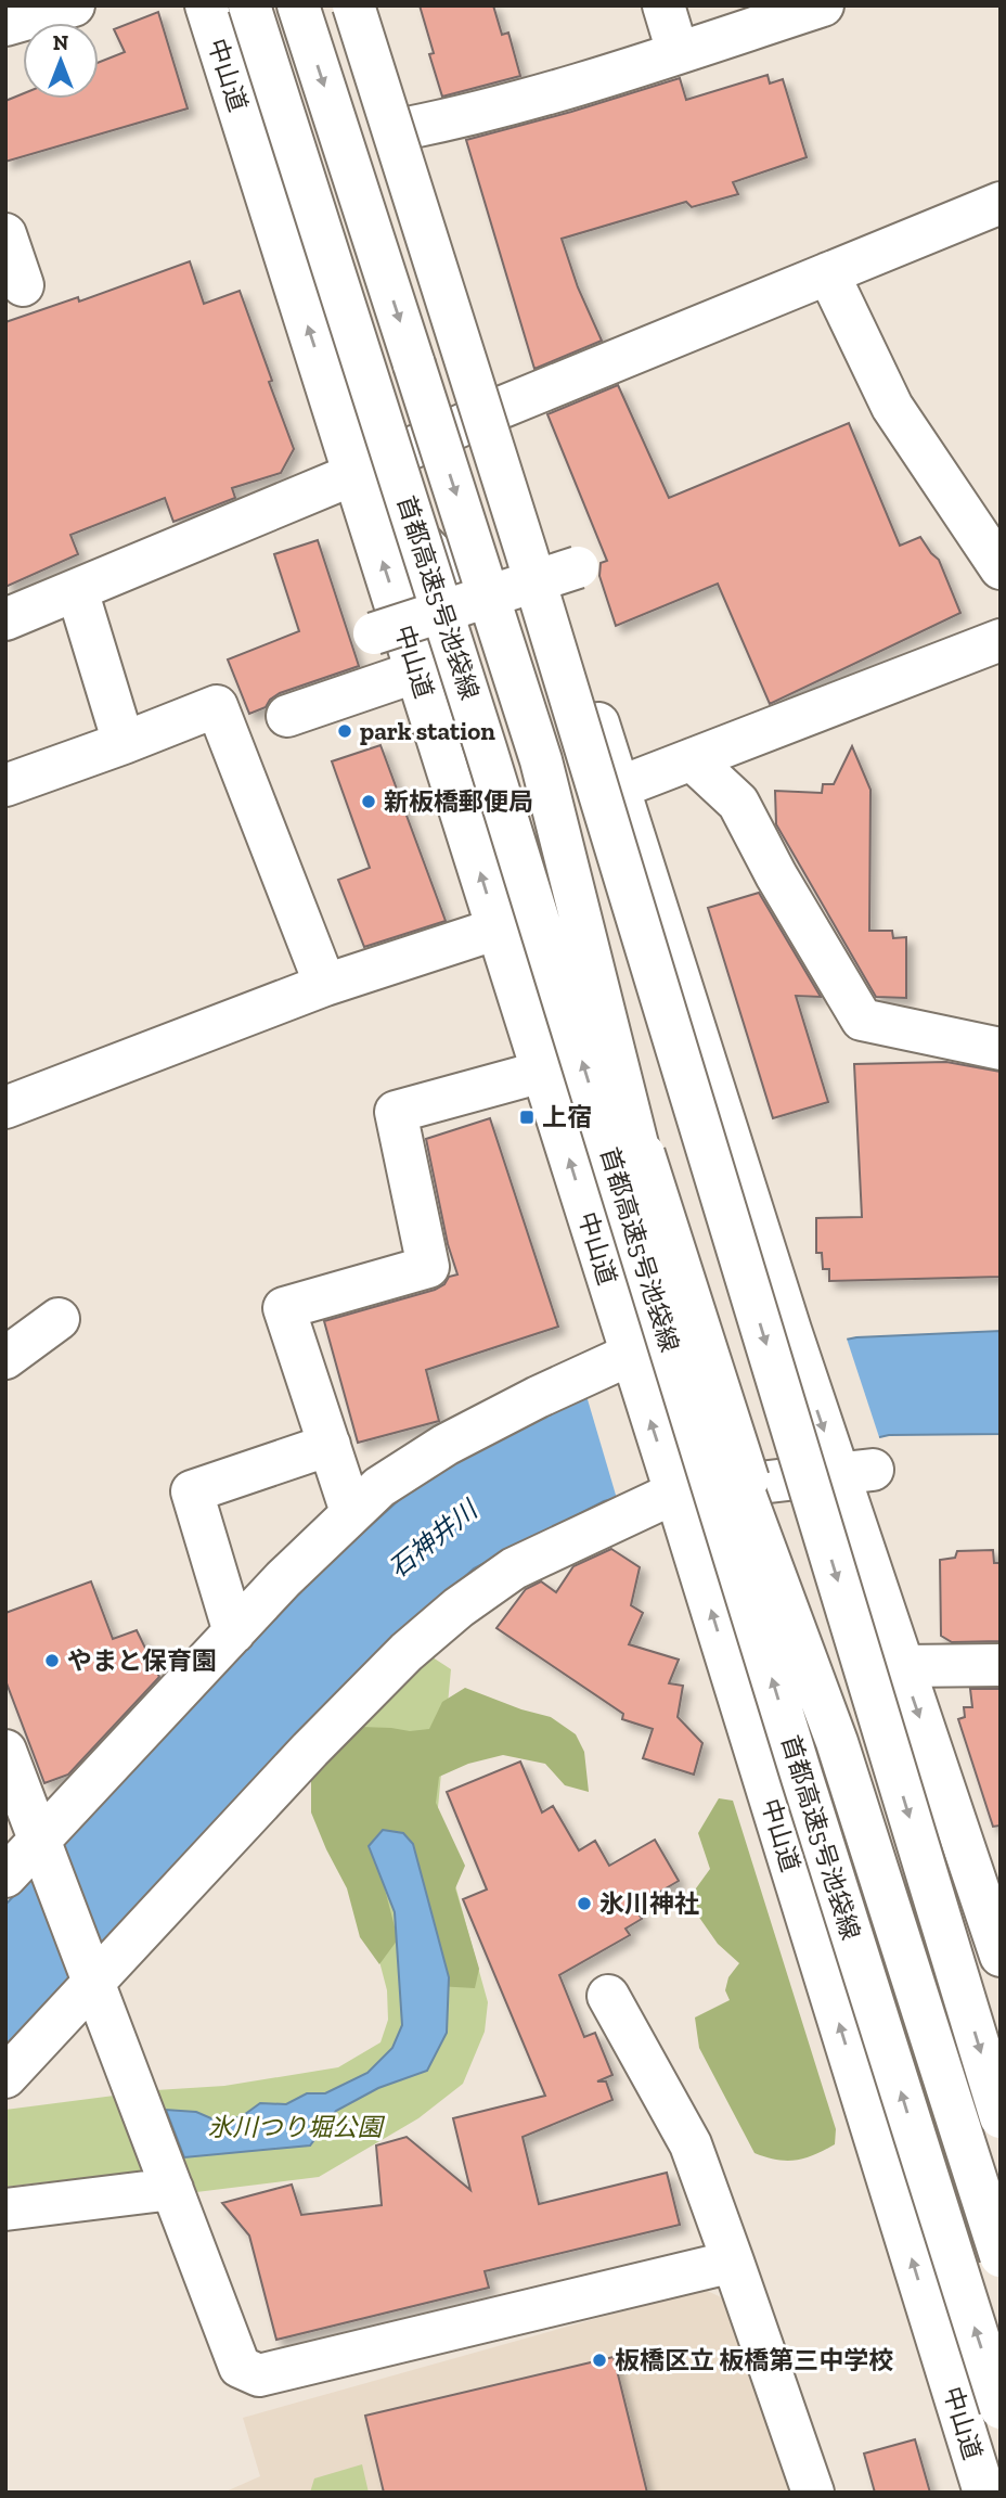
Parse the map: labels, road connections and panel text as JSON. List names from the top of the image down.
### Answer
{
  "streets": {
    "main road": ["中山道", "首都高速5号池袋線"]
  },
  "water": ["石神井川"],
  "parks": ["氷川つり堀公園"],
  "places": {
    "other": [
      "park station",
      "新板橋郵便局",
      "やまと保育園",
      "氷川神社",
      "板橋区立 板橋第三中学校"
    ],
    "transit": ["上宿"]
  },
  "north": "top"
}
